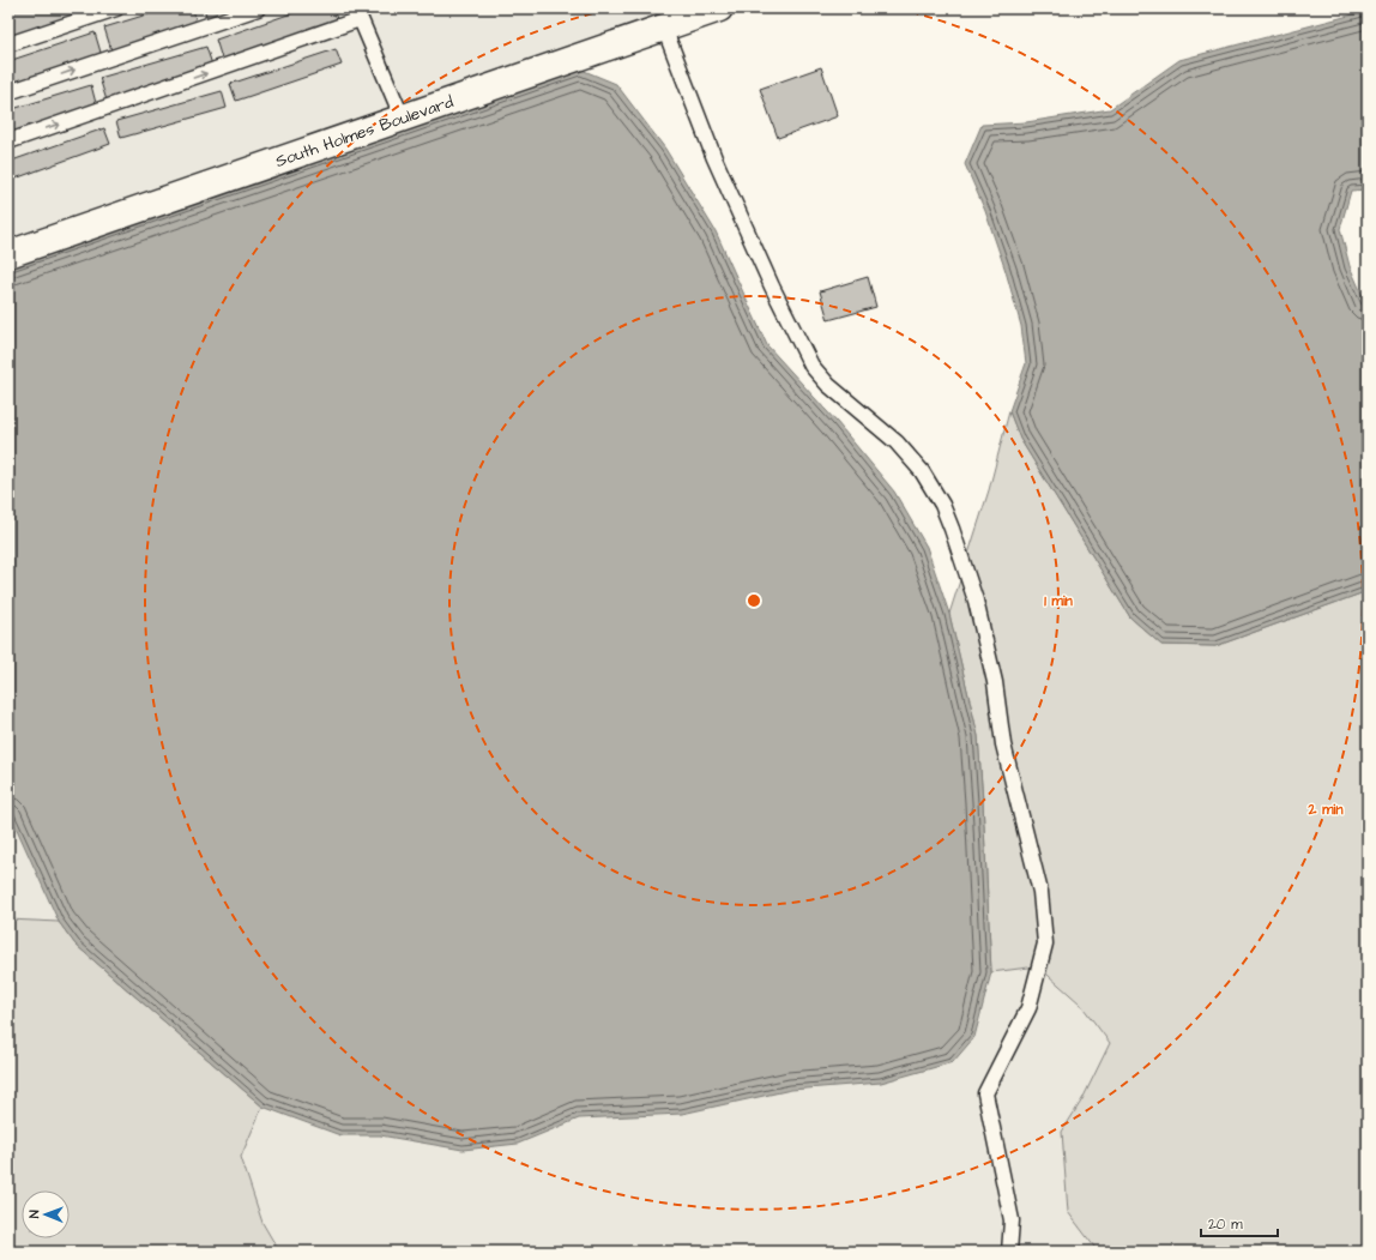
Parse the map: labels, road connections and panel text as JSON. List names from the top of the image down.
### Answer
{
  "streets": {
    "main road": ["South Holmes Boulevard"]
  },
  "scale_bar": "20 m",
  "north": "left",
  "rings": ["1 min", "2 min"]
}
